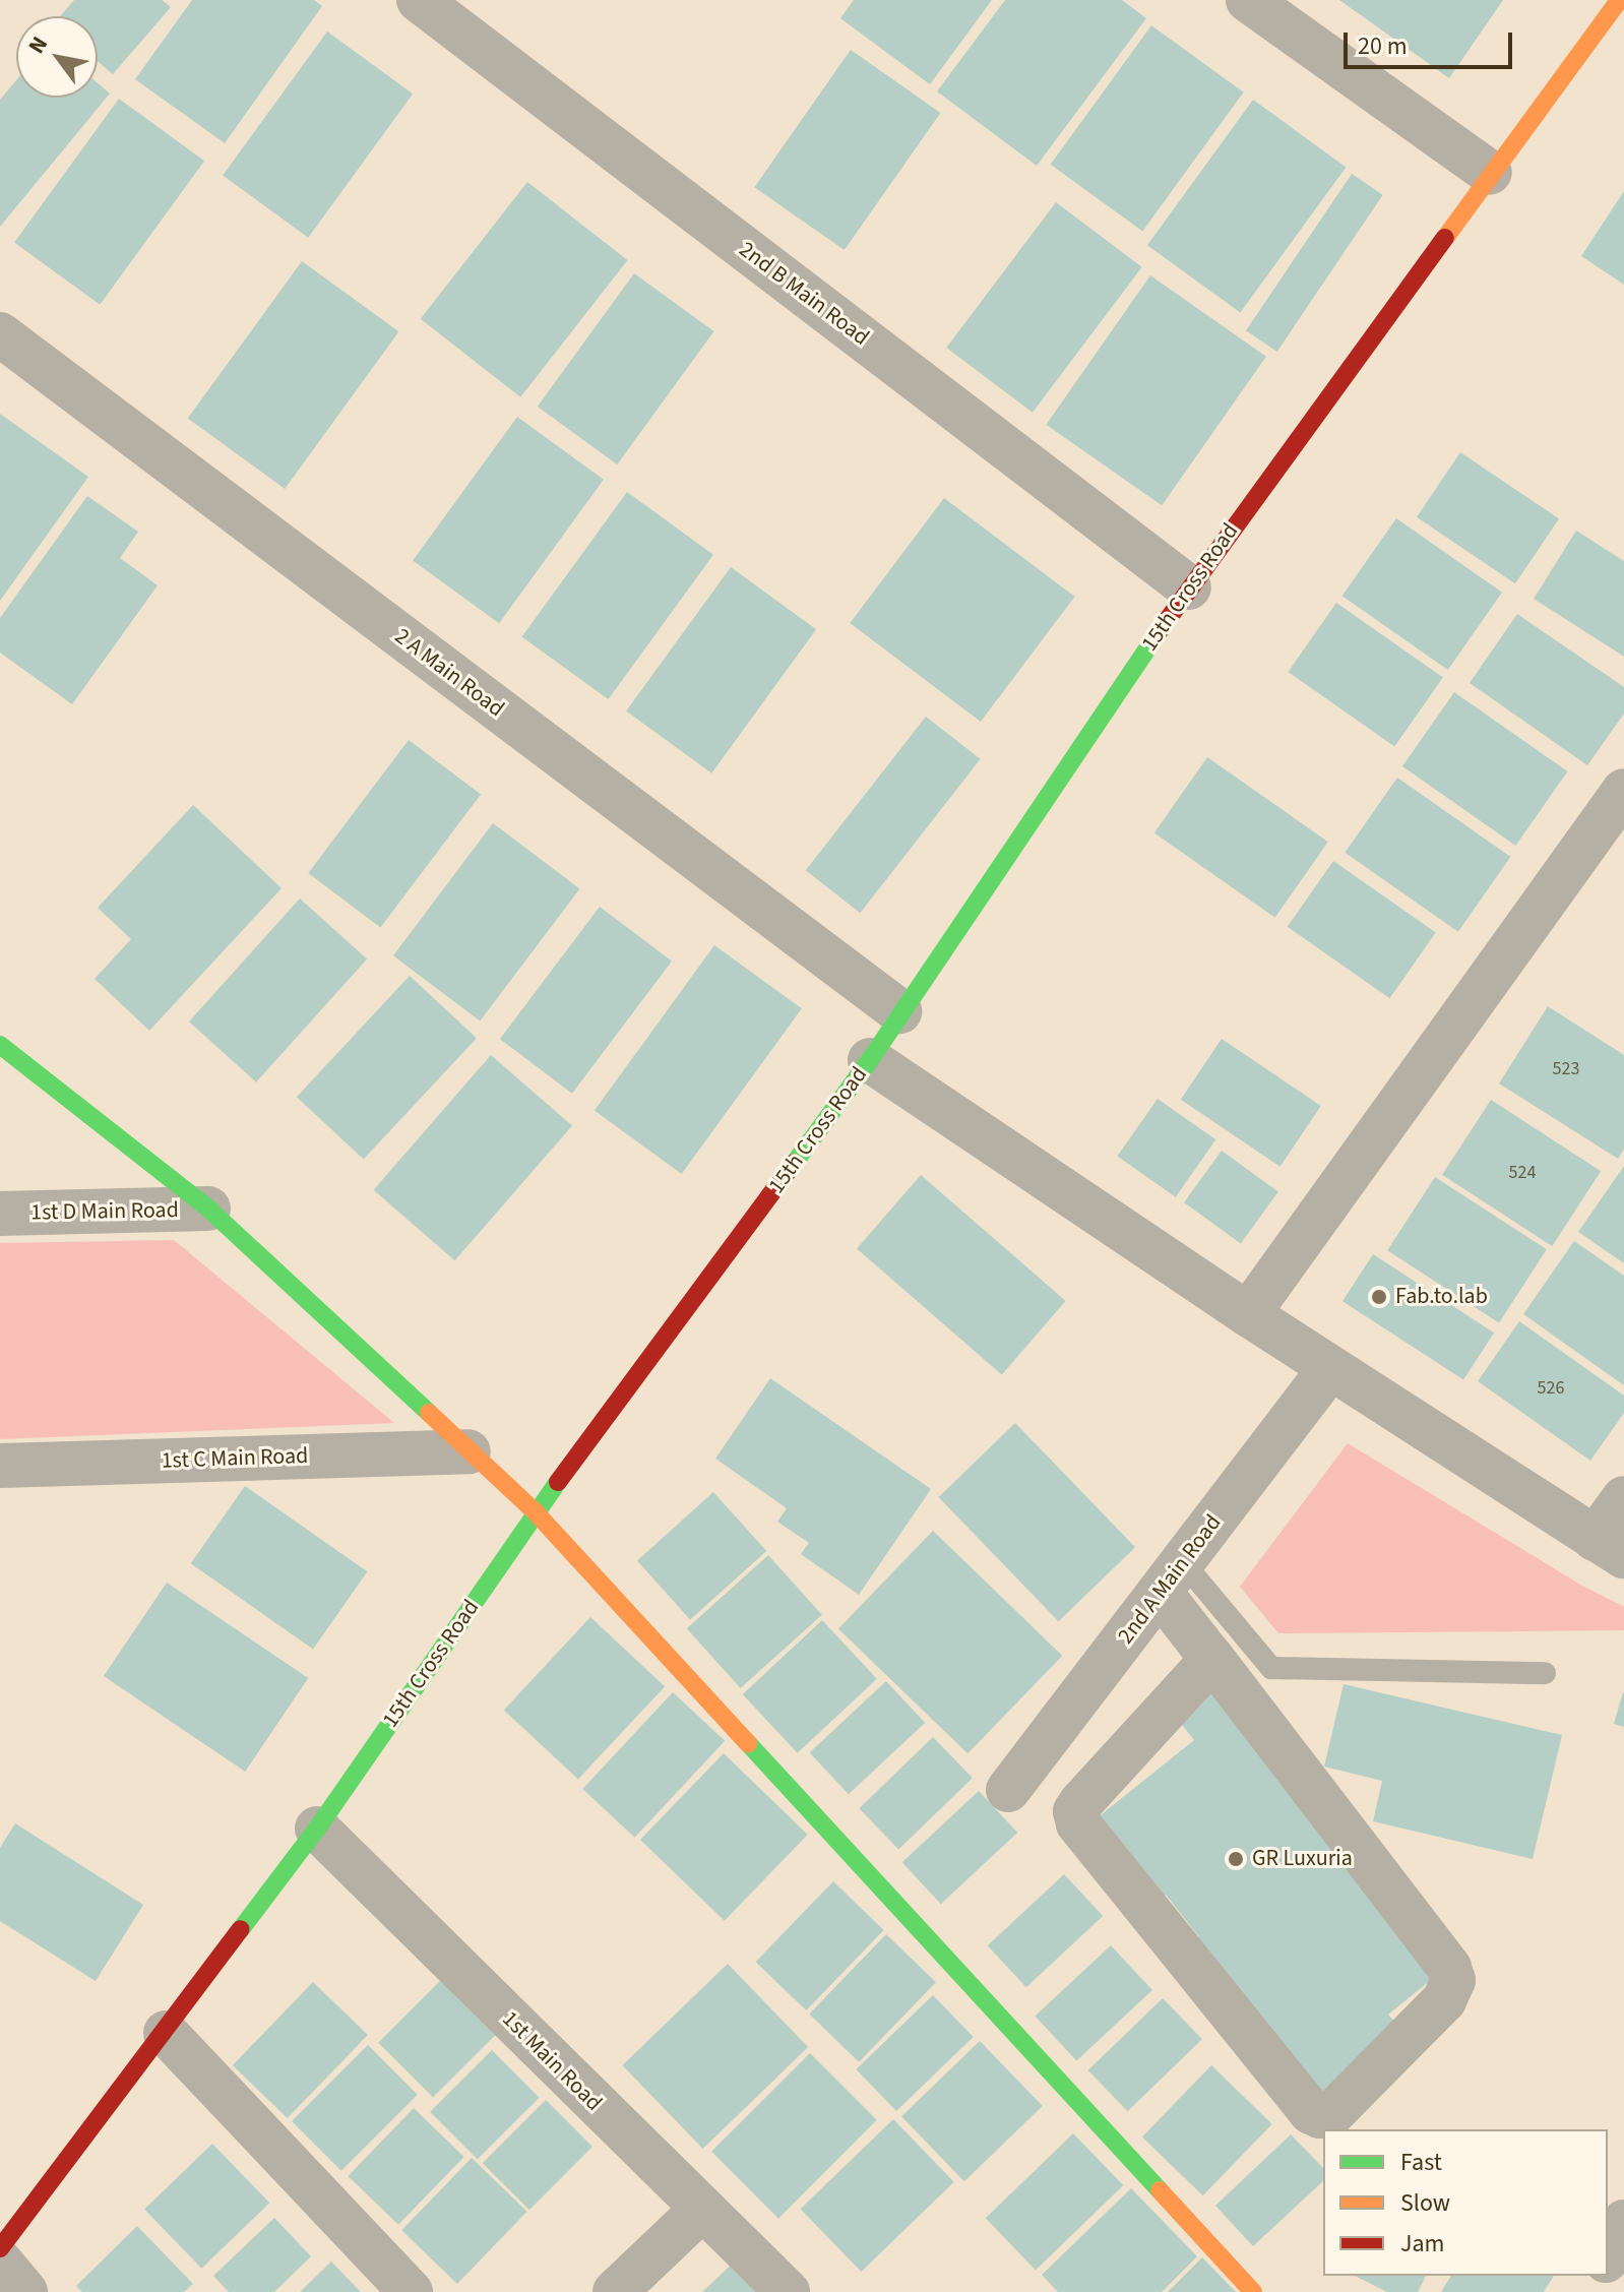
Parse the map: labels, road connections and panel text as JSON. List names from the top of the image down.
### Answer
{
  "streets": {
    "street": [
      "2nd B Main Road",
      "15th Cross Road",
      "2 A Main Road",
      "1st D Main Road",
      "1st C Main Road",
      "2nd A Main Road",
      "1st Main Road"
    ]
  },
  "crossings": [
    ["2nd B Main Road", "15th Cross Road"],
    ["15th Cross Road", "2 A Main Road"],
    ["15th Cross Road", "1st Main Road"]
  ],
  "places": ["Fab.to.lab", "GR Luxuria"],
  "house_numbers": ["523", "524", "526"],
  "legend": ["Fast", "Slow", "Jam"],
  "scale_bar": "20 m",
  "north": "top left"
}
